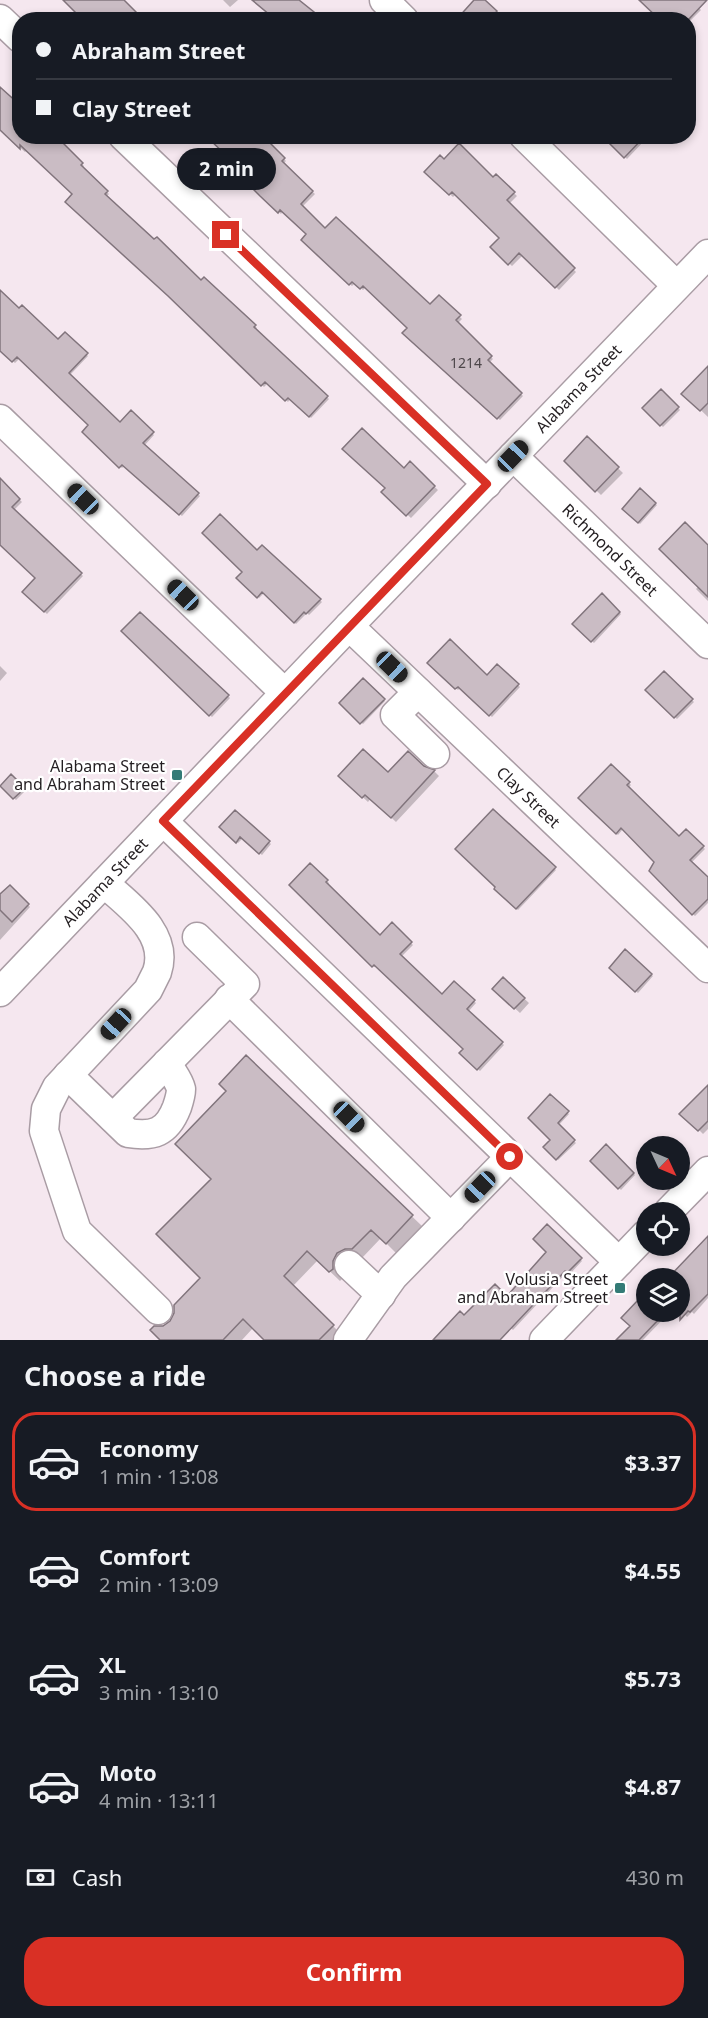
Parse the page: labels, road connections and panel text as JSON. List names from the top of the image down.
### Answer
{
  "streets": {
    "street": ["Alabama Street", "Richmond Street", "Clay Street"]
  },
  "crossings": [
    ["Alabama Street", "Richmond Street"],
    ["Alabama Street", "Clay Street"]
  ],
  "places": {
    "transit": ["Alabama Street and Abraham Street", "Volusia Street and Abraham Street"]
  },
  "house_numbers": ["1214"],
  "north": "bottom right",
  "page": {
    "banner": ["Abraham Street", "Clay Street"],
    "bubble": "2 min",
    "heading": "Choose a ride",
    "list": [
      {
        "name": "Economy",
        "note": "1 min · 13:08",
        "value": "$3.37"
      },
      {
        "name": "Comfort",
        "note": "2 min · 13:09",
        "value": "$4.55"
      },
      {
        "name": "XL",
        "note": "3 min · 13:10",
        "value": "$5.73"
      },
      {
        "name": "Moto",
        "note": "4 min · 13:11",
        "value": "$4.87"
      }
    ],
    "pay": ["Cash", "430 m"],
    "buttons": "Confirm"
  }
}
